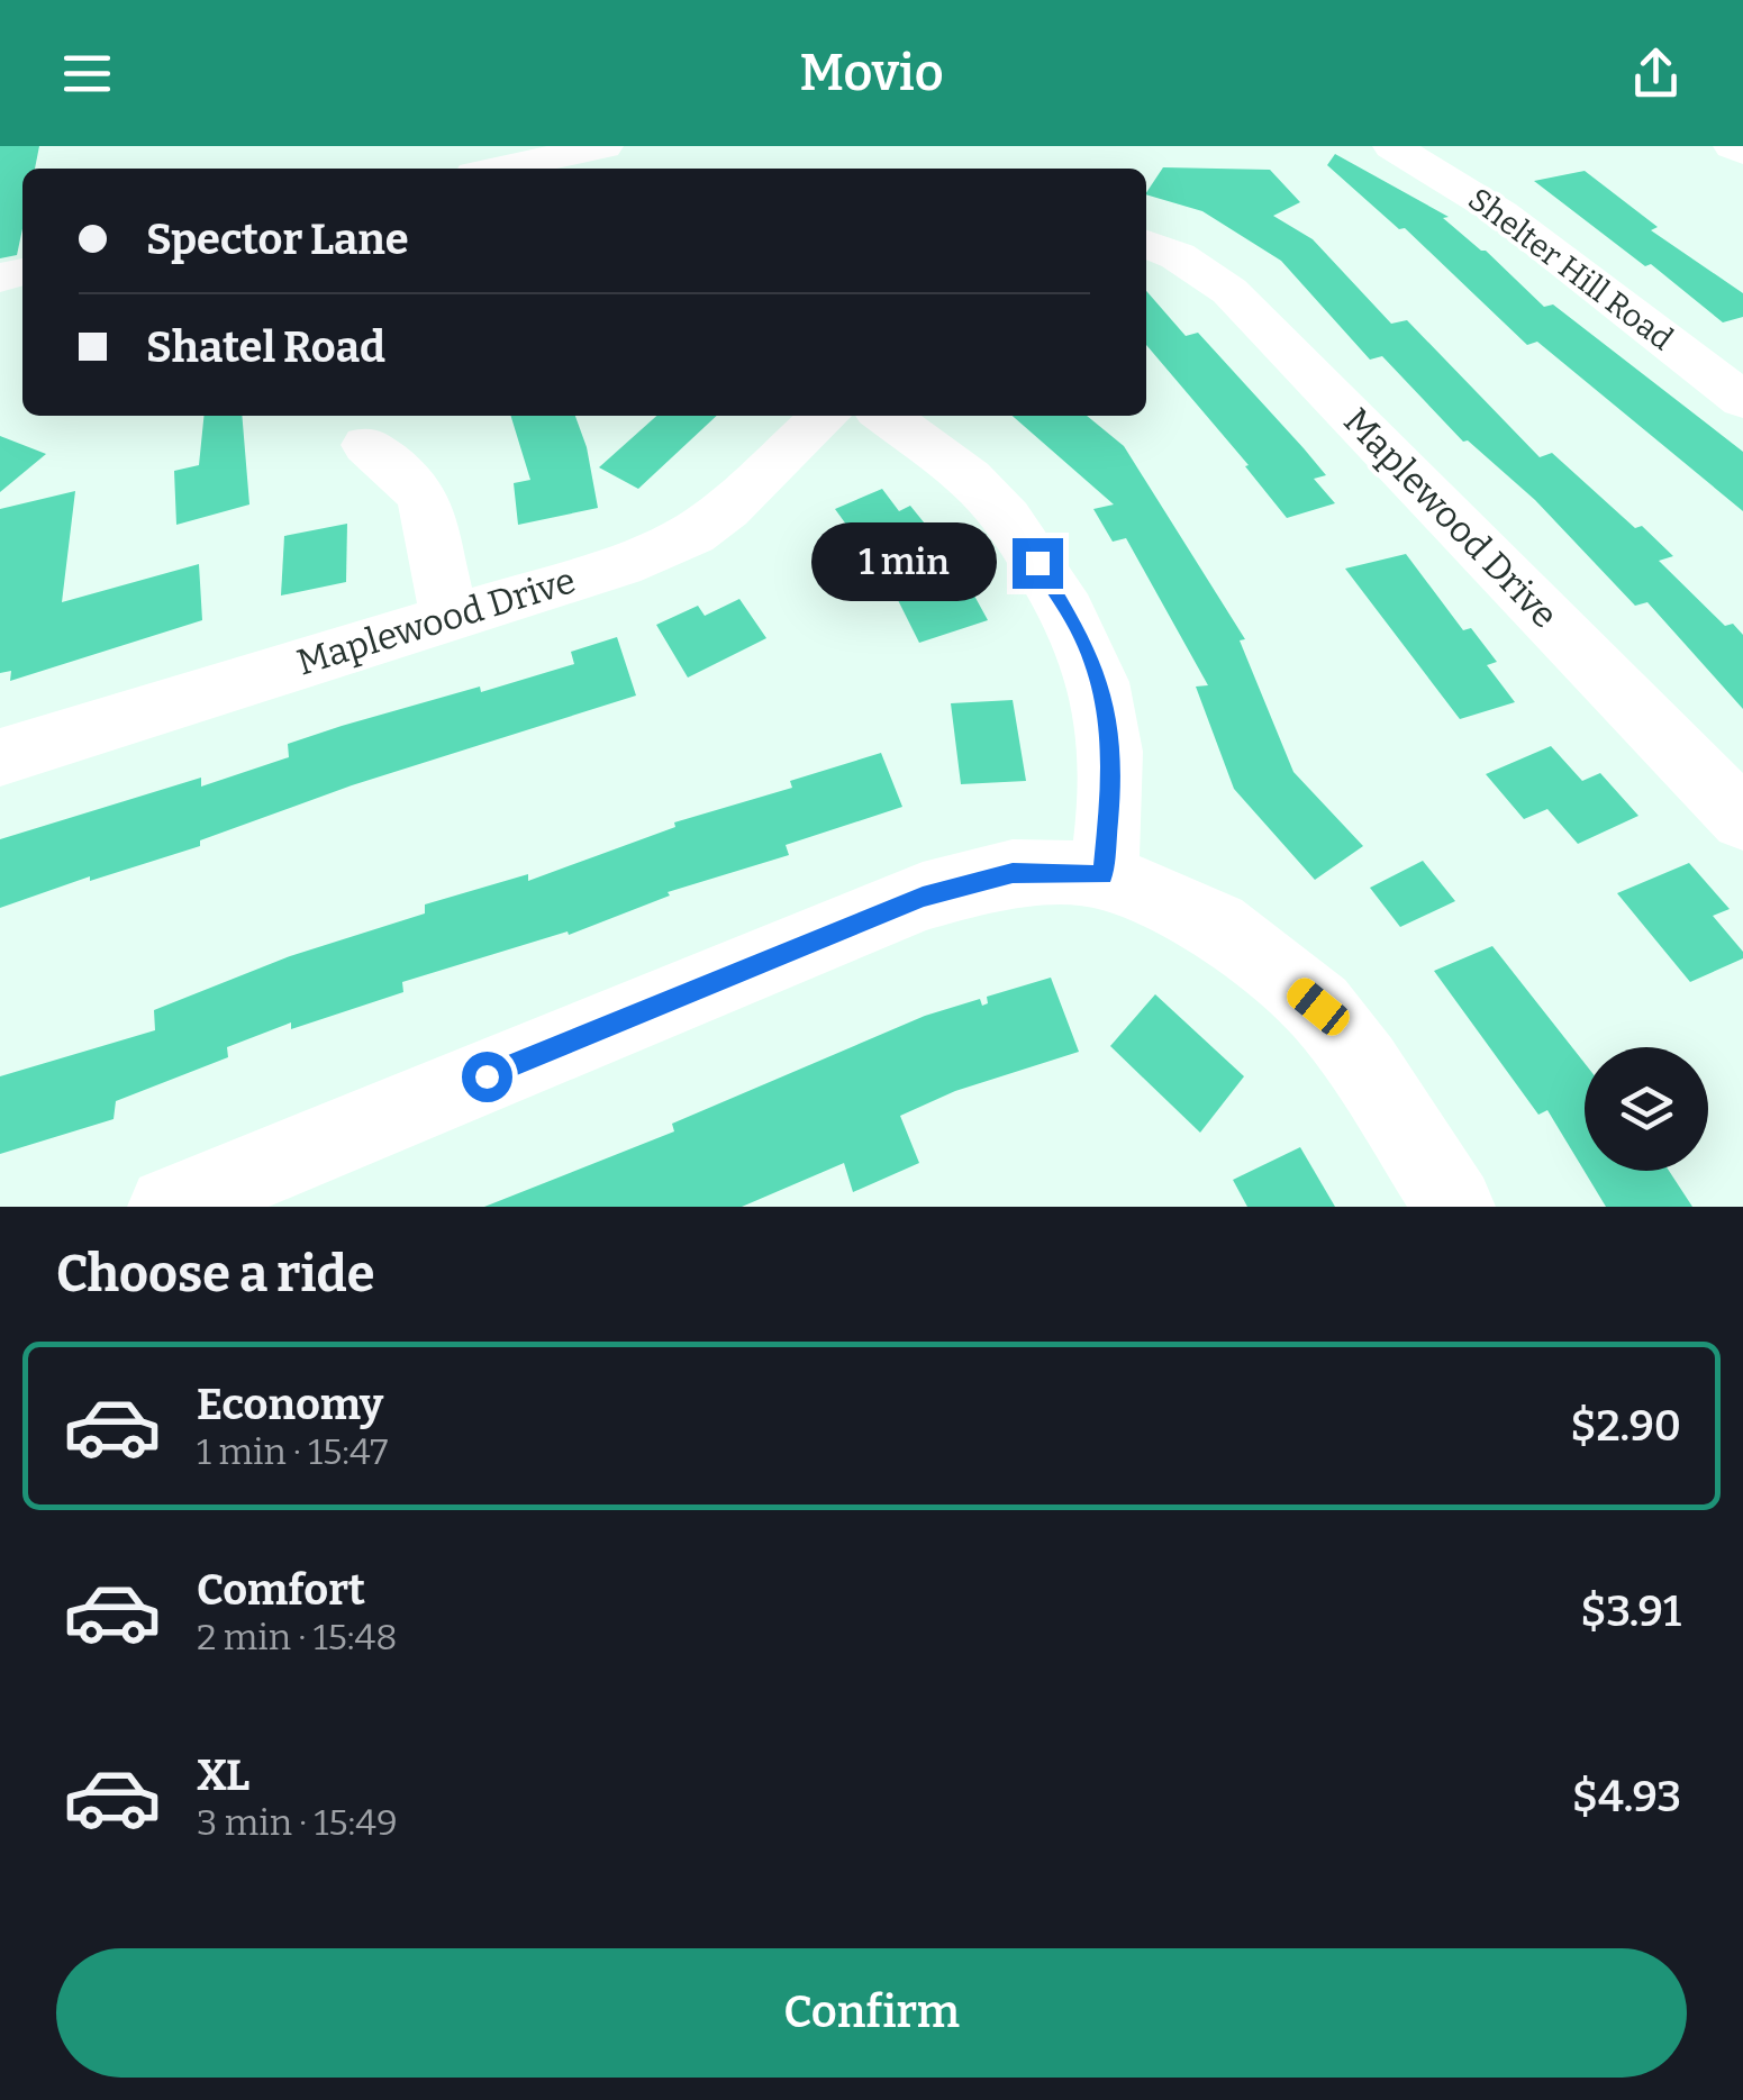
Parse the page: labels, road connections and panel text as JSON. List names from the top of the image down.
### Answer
{
  "streets": {
    "street": ["Shelter Hill Road", "Maplewood Drive"]
  },
  "page": {
    "header": "Movio",
    "banner": ["Spector Lane", "Shatel Road"],
    "bubble": "1 min",
    "heading": "Choose a ride",
    "list": [
      {
        "name": "Economy",
        "note": "1 min · 15:47",
        "value": "$2.90"
      },
      {
        "name": "Comfort",
        "note": "2 min · 15:48",
        "value": "$3.91"
      },
      {
        "name": "XL",
        "note": "3 min · 15:49",
        "value": "$4.93"
      }
    ],
    "buttons": "Confirm"
  }
}
